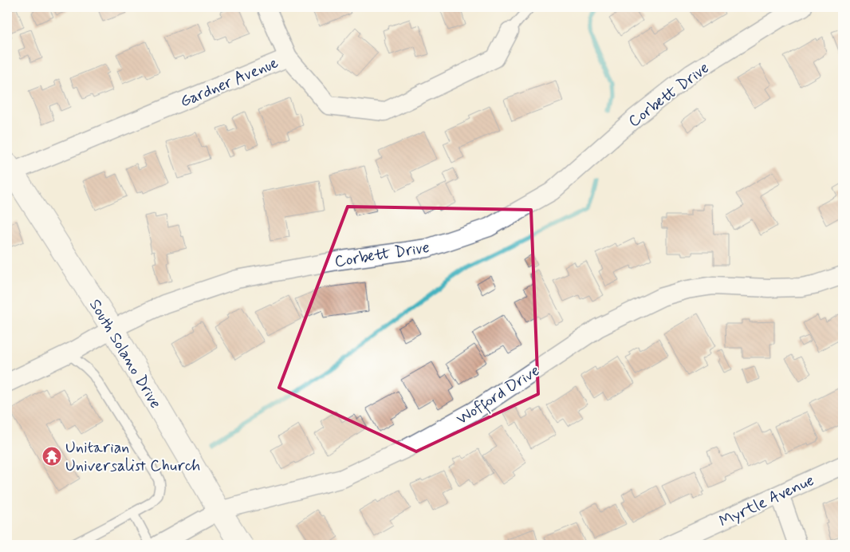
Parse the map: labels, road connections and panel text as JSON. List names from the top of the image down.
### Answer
{
  "streets": {
    "street": [
      "Gardner Avenue",
      "Corbett Drive",
      "South Solano Drive",
      "Wofford Drive",
      "Myrtle Avenue"
    ]
  },
  "crossings": [
    ["Gardner Avenue", "South Solano Drive"],
    ["Corbett Drive", "South Solano Drive"],
    ["South Solano Drive", "Wofford Drive"]
  ],
  "places": {
    "temple": ["Unitarian Universalist Church"]
  }
}
